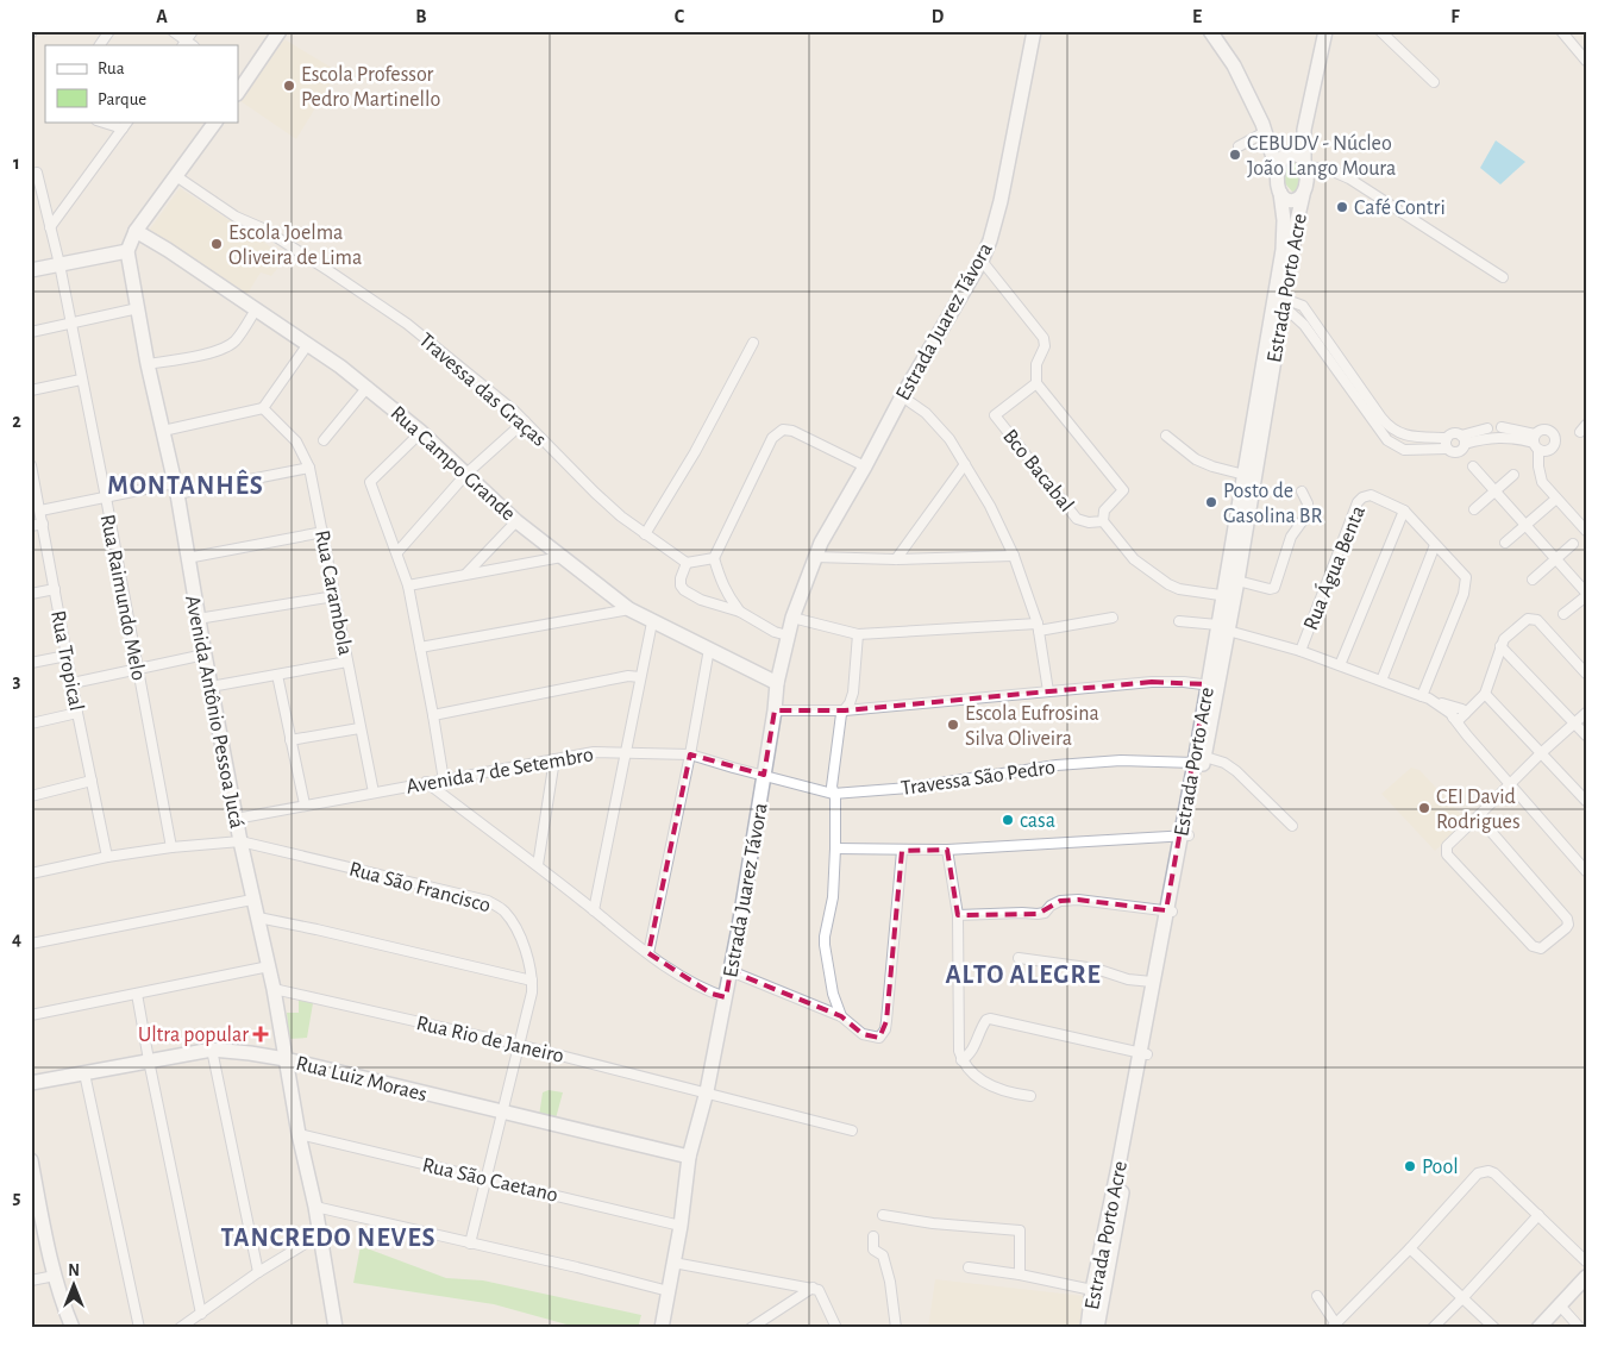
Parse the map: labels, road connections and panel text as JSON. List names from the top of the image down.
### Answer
{
  "streets": {
    "street": [
      "Estrada Porto Acre",
      "Estrada Juarez Távora",
      "Travessa das Graças",
      "Rua Campo Grande",
      "Bco Bacabal",
      "Rua Água Benta",
      "Rua Carambola",
      "Rua Raimundo Melo",
      "Rua Tropical",
      "Avenida Antônio Pessoa Jucá",
      "Avenida 7 de Setembro",
      "Travessa São Pedro",
      "Rua São Francisco",
      "Rua Rio de Janeiro",
      "Rua Luiz Moraes",
      "Rua São Caetano"
    ]
  },
  "crossings": [
    ["Estrada Porto Acre", "Travessa São Pedro"],
    ["Estrada Juarez Távora", "Rua Campo Grande"],
    ["Estrada Juarez Távora", "Avenida 7 de Setembro"],
    ["Estrada Juarez Távora", "Travessa São Pedro"],
    ["Estrada Juarez Távora", "Rua Rio de Janeiro"],
    ["Estrada Juarez Távora", "Rua Luiz Moraes"],
    ["Estrada Juarez Távora", "Rua São Caetano"],
    ["Rua Carambola", "Avenida 7 de Setembro"],
    ["Rua Raimundo Melo", "Rua São Francisco"],
    ["Rua Tropical", "Rua São Francisco"],
    ["Avenida Antônio Pessoa Jucá", "Avenida 7 de Setembro"],
    ["Avenida Antônio Pessoa Jucá", "Rua São Francisco"],
    ["Avenida Antônio Pessoa Jucá", "Rua Rio de Janeiro"],
    ["Avenida Antônio Pessoa Jucá", "Rua Luiz Moraes"],
    ["Avenida Antônio Pessoa Jucá", "Rua São Caetano"],
    ["Avenida 7 de Setembro", "Travessa São Pedro"],
    ["Rua São Francisco", "Rua Rio de Janeiro"],
    ["Rua São Francisco", "Rua Luiz Moraes"],
    ["Rua São Francisco", "Rua São Caetano"]
  ],
  "districts": ["MONTANHÊS", "ALTO ALEGRE", "TANCREDO NEVES"],
  "places": {
    "other": [
      "Escola Professor Pedro Martinello",
      "CEBUDV - Núcleo João Lango Moura",
      "Café Contri",
      "Escola Joelma Oliveira de Lima",
      "Posto de Gasolina BR",
      "Escola Eufrosina Silva Oliveira",
      "CEI David Rodrigues",
      "casa",
      "Pool"
    ],
    "health": ["Ultra popular"]
  },
  "legend": ["Rua", "Parque"],
  "north": "top",
  "grid": {
    "columns": [
      "A",
      "B",
      "C",
      "D",
      "E",
      "F"
    ],
    "rows": [
      "1",
      "2",
      "3",
      "4",
      "5"
    ]
  }
}
